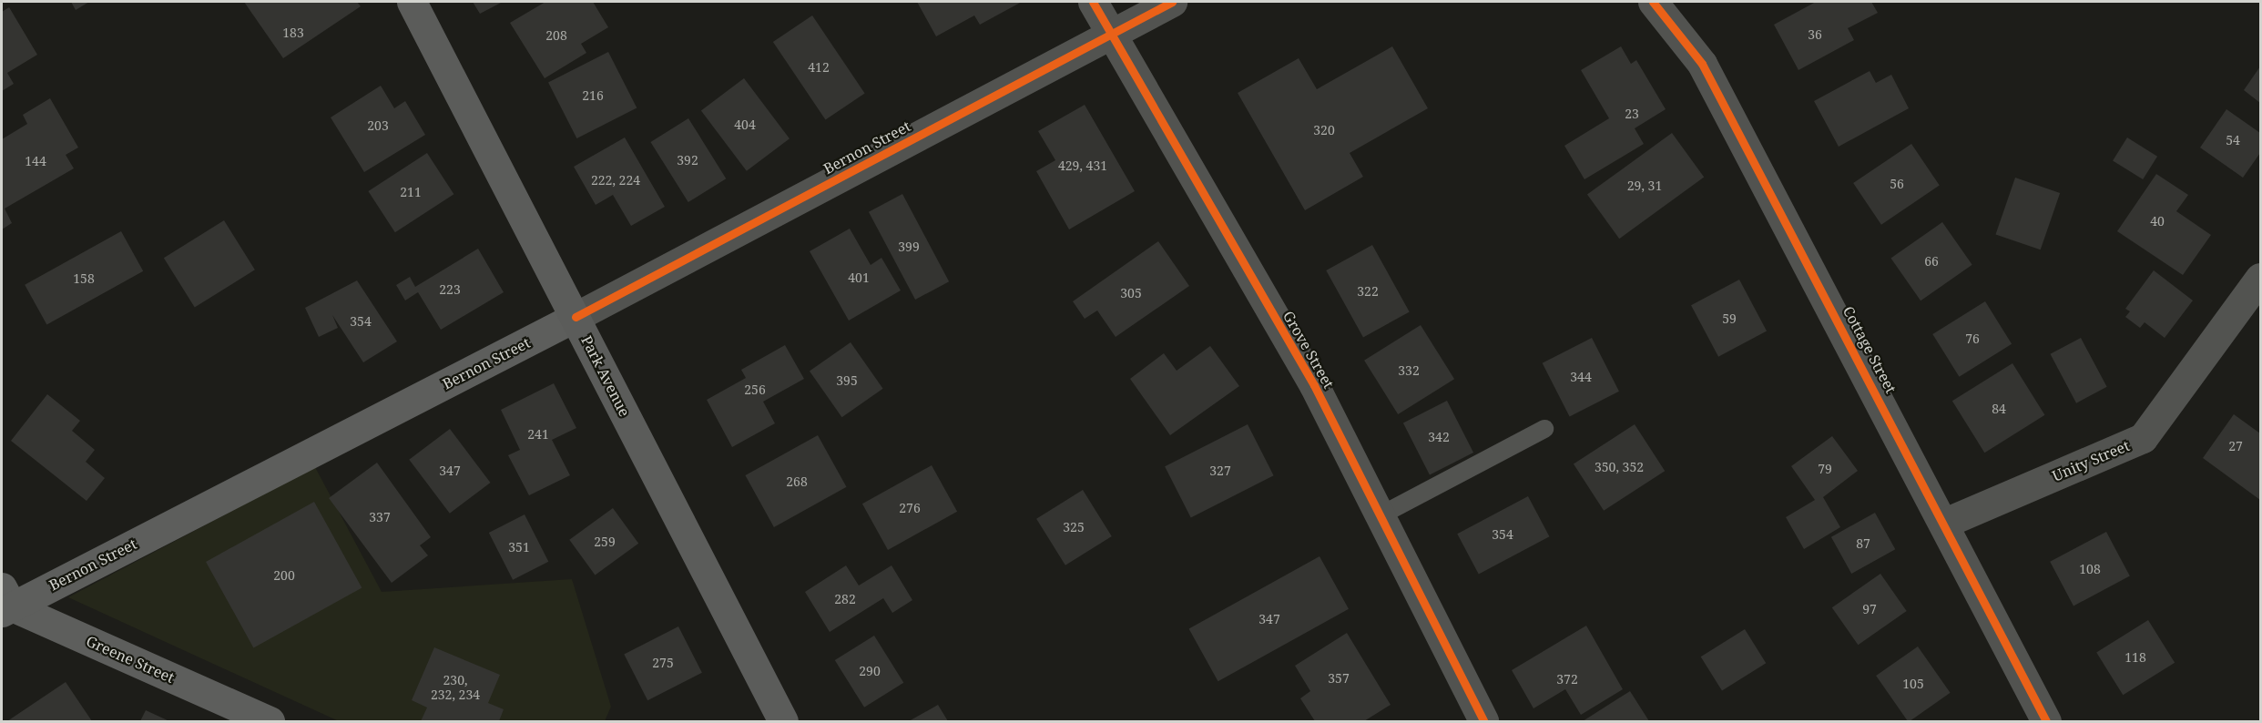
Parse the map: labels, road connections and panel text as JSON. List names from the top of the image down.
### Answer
{
  "streets": {
    "main road": ["Bernon Street", "Park Avenue", "Greene Street"],
    "street": ["Grove Street", "Cottage Street", "Unity Street"]
  },
  "crossings": [
    ["Bernon Street", "Grove Street"],
    ["Bernon Street", "Park Avenue"],
    ["Bernon Street", "Greene Street"],
    ["Cottage Street", "Unity Street"]
  ],
  "house_numbers": [
    "183",
    "36",
    "208",
    "412",
    "216",
    "23",
    "404",
    "203",
    "320",
    "54",
    "392",
    "144",
    "429, 431",
    "222, 224",
    "56",
    "29, 31",
    "211",
    "40",
    "399",
    "66",
    "401",
    "158",
    "223",
    "322",
    "305",
    "59",
    "354",
    "76",
    "332",
    "344",
    "395",
    "256",
    "84",
    "241",
    "342",
    "27",
    "350, 352",
    "79",
    "347",
    "327",
    "268",
    "276",
    "337",
    "325",
    "354",
    "259",
    "87",
    "351",
    "108",
    "200",
    "282",
    "97",
    "347",
    "118",
    "275",
    "290",
    "357",
    "372",
    "230, 232, 234",
    "105"
  ]
}
